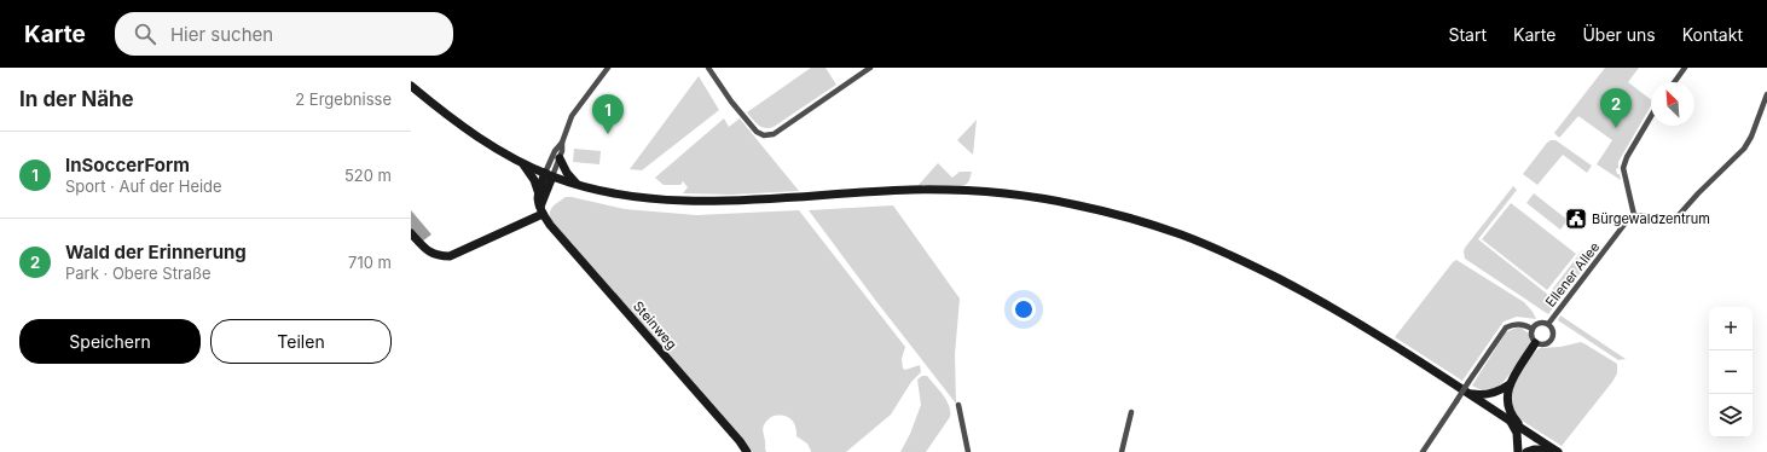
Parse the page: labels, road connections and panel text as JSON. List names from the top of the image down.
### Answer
{
  "streets": {
    "main road": ["Steinweg"],
    "street": ["Ellener Allee"]
  },
  "places": {
    "public building": ["Bürgewaldzentrum"]
  },
  "north": "top left",
  "page": {
    "header": "Karte",
    "search": "Hier suchen",
    "nav": [
      "Start",
      "Karte",
      "Über uns",
      "Kontakt"
    ],
    "heading": ["In der Nähe", "2 Ergebnisse"],
    "pins": ["2", "1"],
    "list": [
      {
        "mark": "1",
        "name": "InSoccerForm",
        "note": "Sport · Auf der Heide",
        "value": "520 m"
      },
      {
        "mark": "2",
        "name": "Wald der Erinnerung",
        "note": "Park · Obere Straße",
        "value": "710 m"
      }
    ],
    "buttons": ["Speichern", "Teilen"],
    "map_buttons": ["+", "−"]
  }
}
